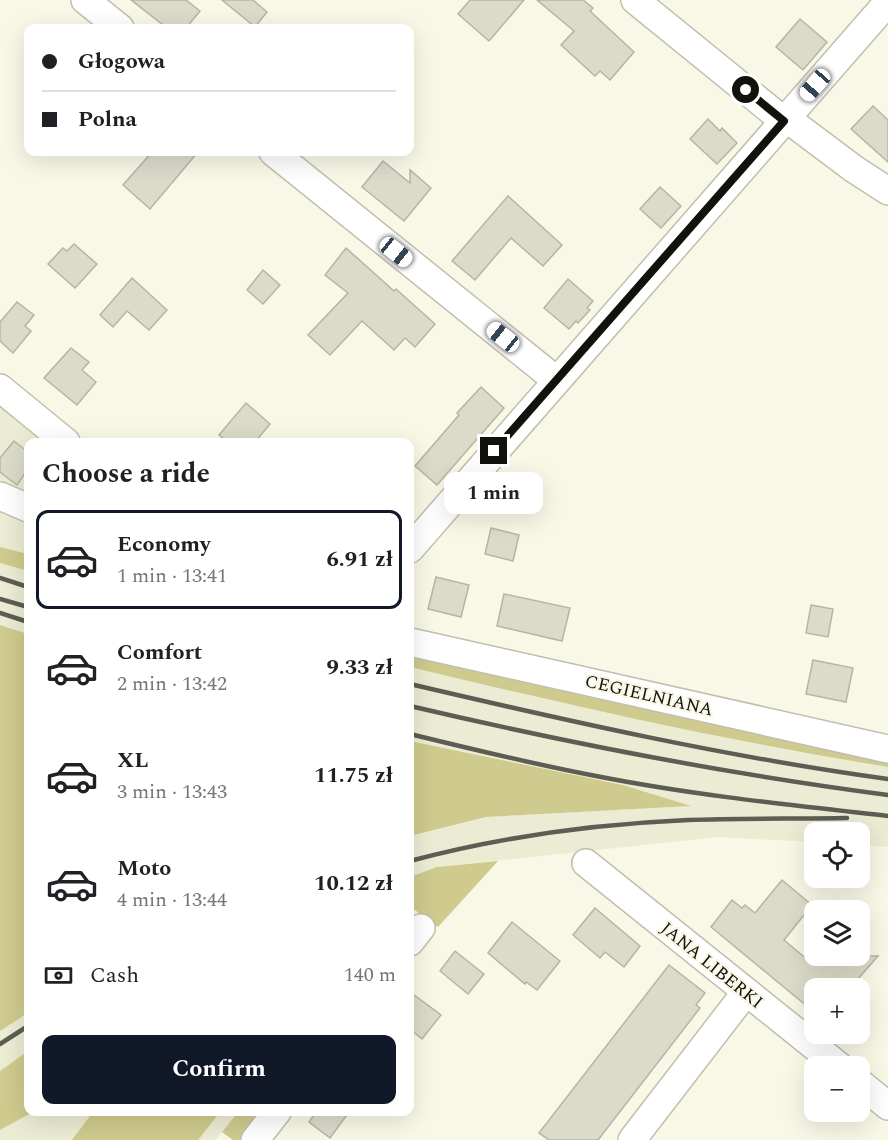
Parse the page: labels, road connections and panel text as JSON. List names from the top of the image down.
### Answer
{
  "streets": {
    "street": ["CEGIELNIANA", "JANA LIBERKI"]
  },
  "page": {
    "banner": ["Głogowa", "Polna"],
    "heading": "Choose a ride",
    "bubble": "1 min",
    "list": [
      {
        "name": "Economy",
        "note": "1 min · 13:41",
        "value": "6.91 zł"
      },
      {
        "name": "Comfort",
        "note": "2 min · 13:42",
        "value": "9.33 zł"
      },
      {
        "name": "XL",
        "note": "3 min · 13:43",
        "value": "11.75 zł"
      },
      {
        "name": "Moto",
        "note": "4 min · 13:44",
        "value": "10.12 zł"
      }
    ],
    "map_buttons": ["+", "−"],
    "pay": ["Cash", "140 m"],
    "buttons": "Confirm"
  }
}
